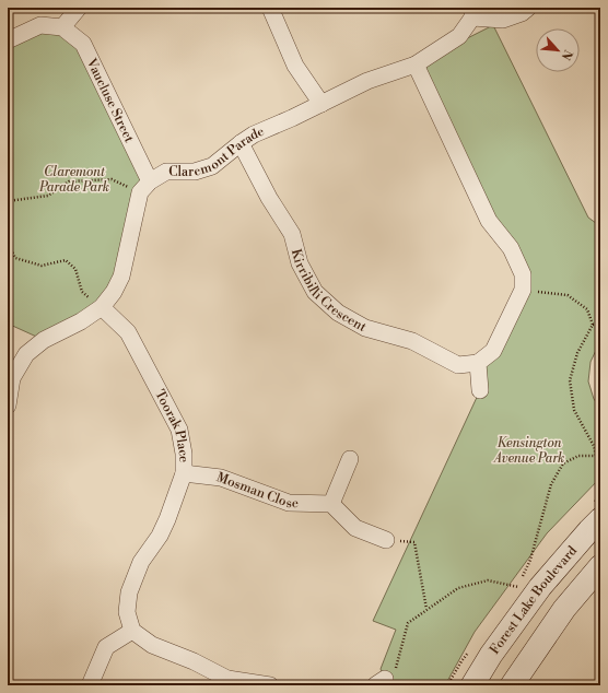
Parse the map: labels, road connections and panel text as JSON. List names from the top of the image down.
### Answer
{
  "streets": {
    "main road": ["Forest Lake Boulevard"],
    "street": [
      "Vaucluse Street",
      "Claremont Parade",
      "Kirribilli Crescent",
      "Toorak Place",
      "Mosman Close"
    ]
  },
  "crossings": [
    ["Vaucluse Street", "Claremont Parade"],
    ["Claremont Parade", "Kirribilli Crescent"],
    ["Toorak Place", "Mosman Close"]
  ],
  "parks": ["Claremont Parade Park", "Kensington Avenue Park"],
  "north": "bottom right"
}
